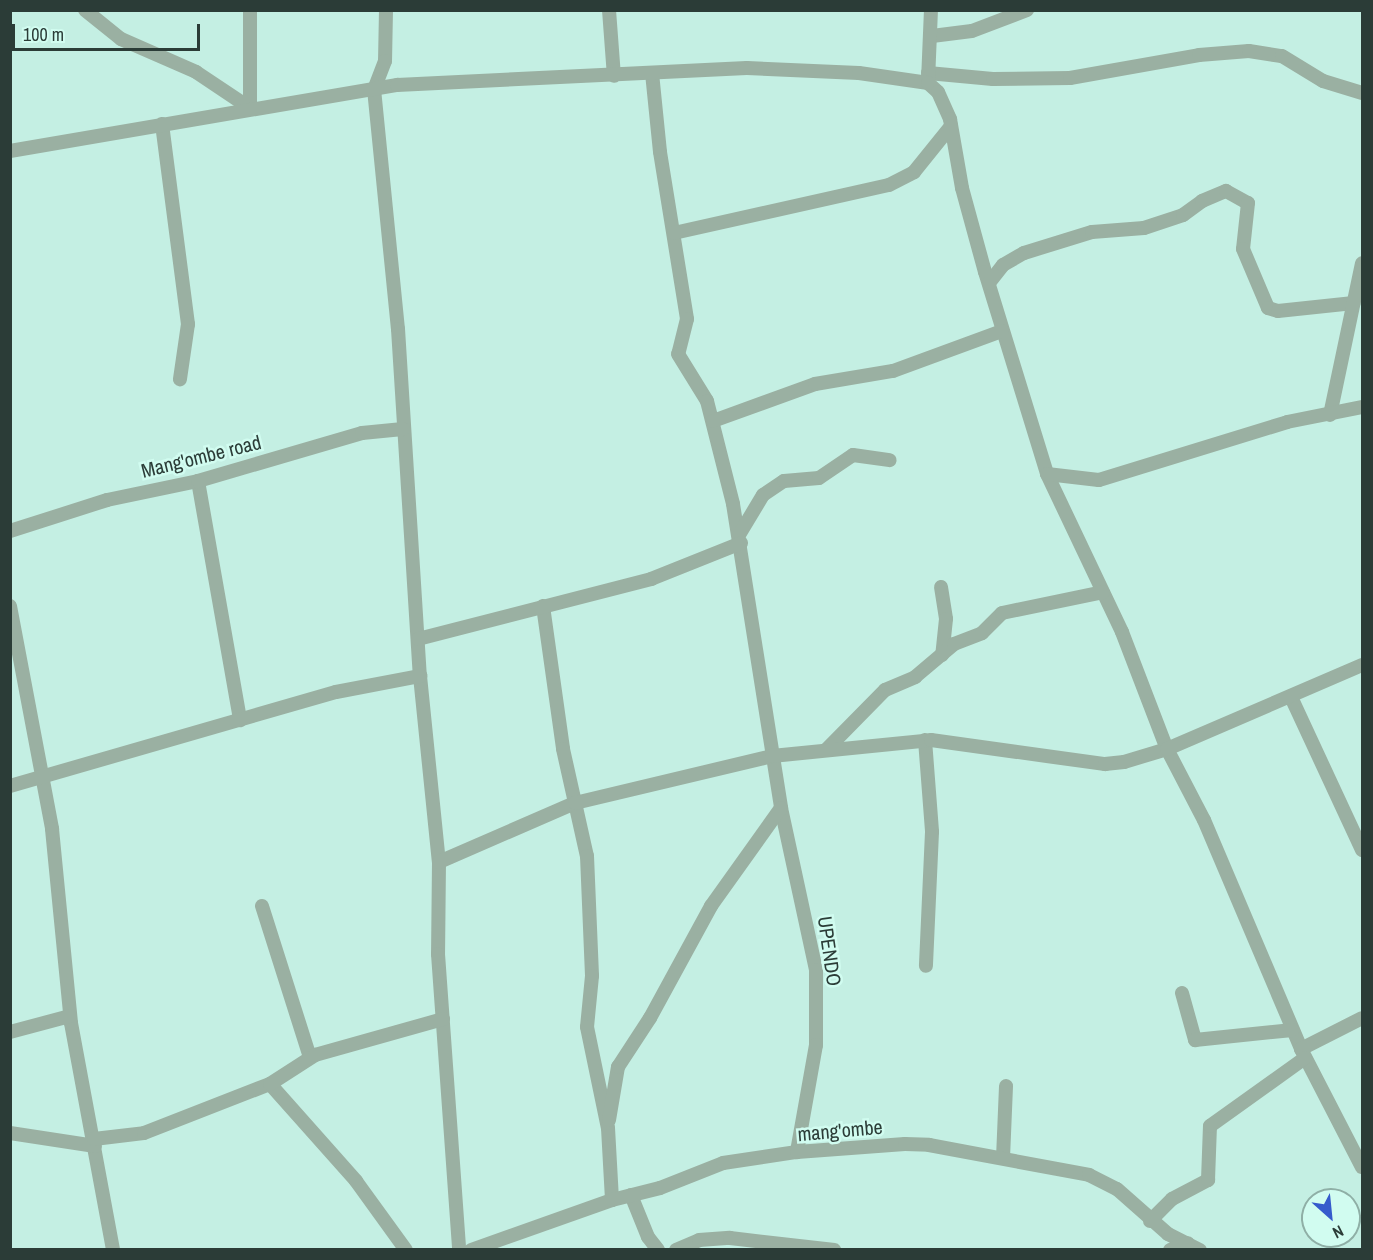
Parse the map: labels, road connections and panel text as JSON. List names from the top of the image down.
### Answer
{
  "streets": {
    "street": ["Mang'ombe road", "UPENDO", "mang'ombe"]
  },
  "crossings": [
    ["UPENDO", "mang'ombe"]
  ],
  "scale_bar": "100 m",
  "north": "bottom right"
}
